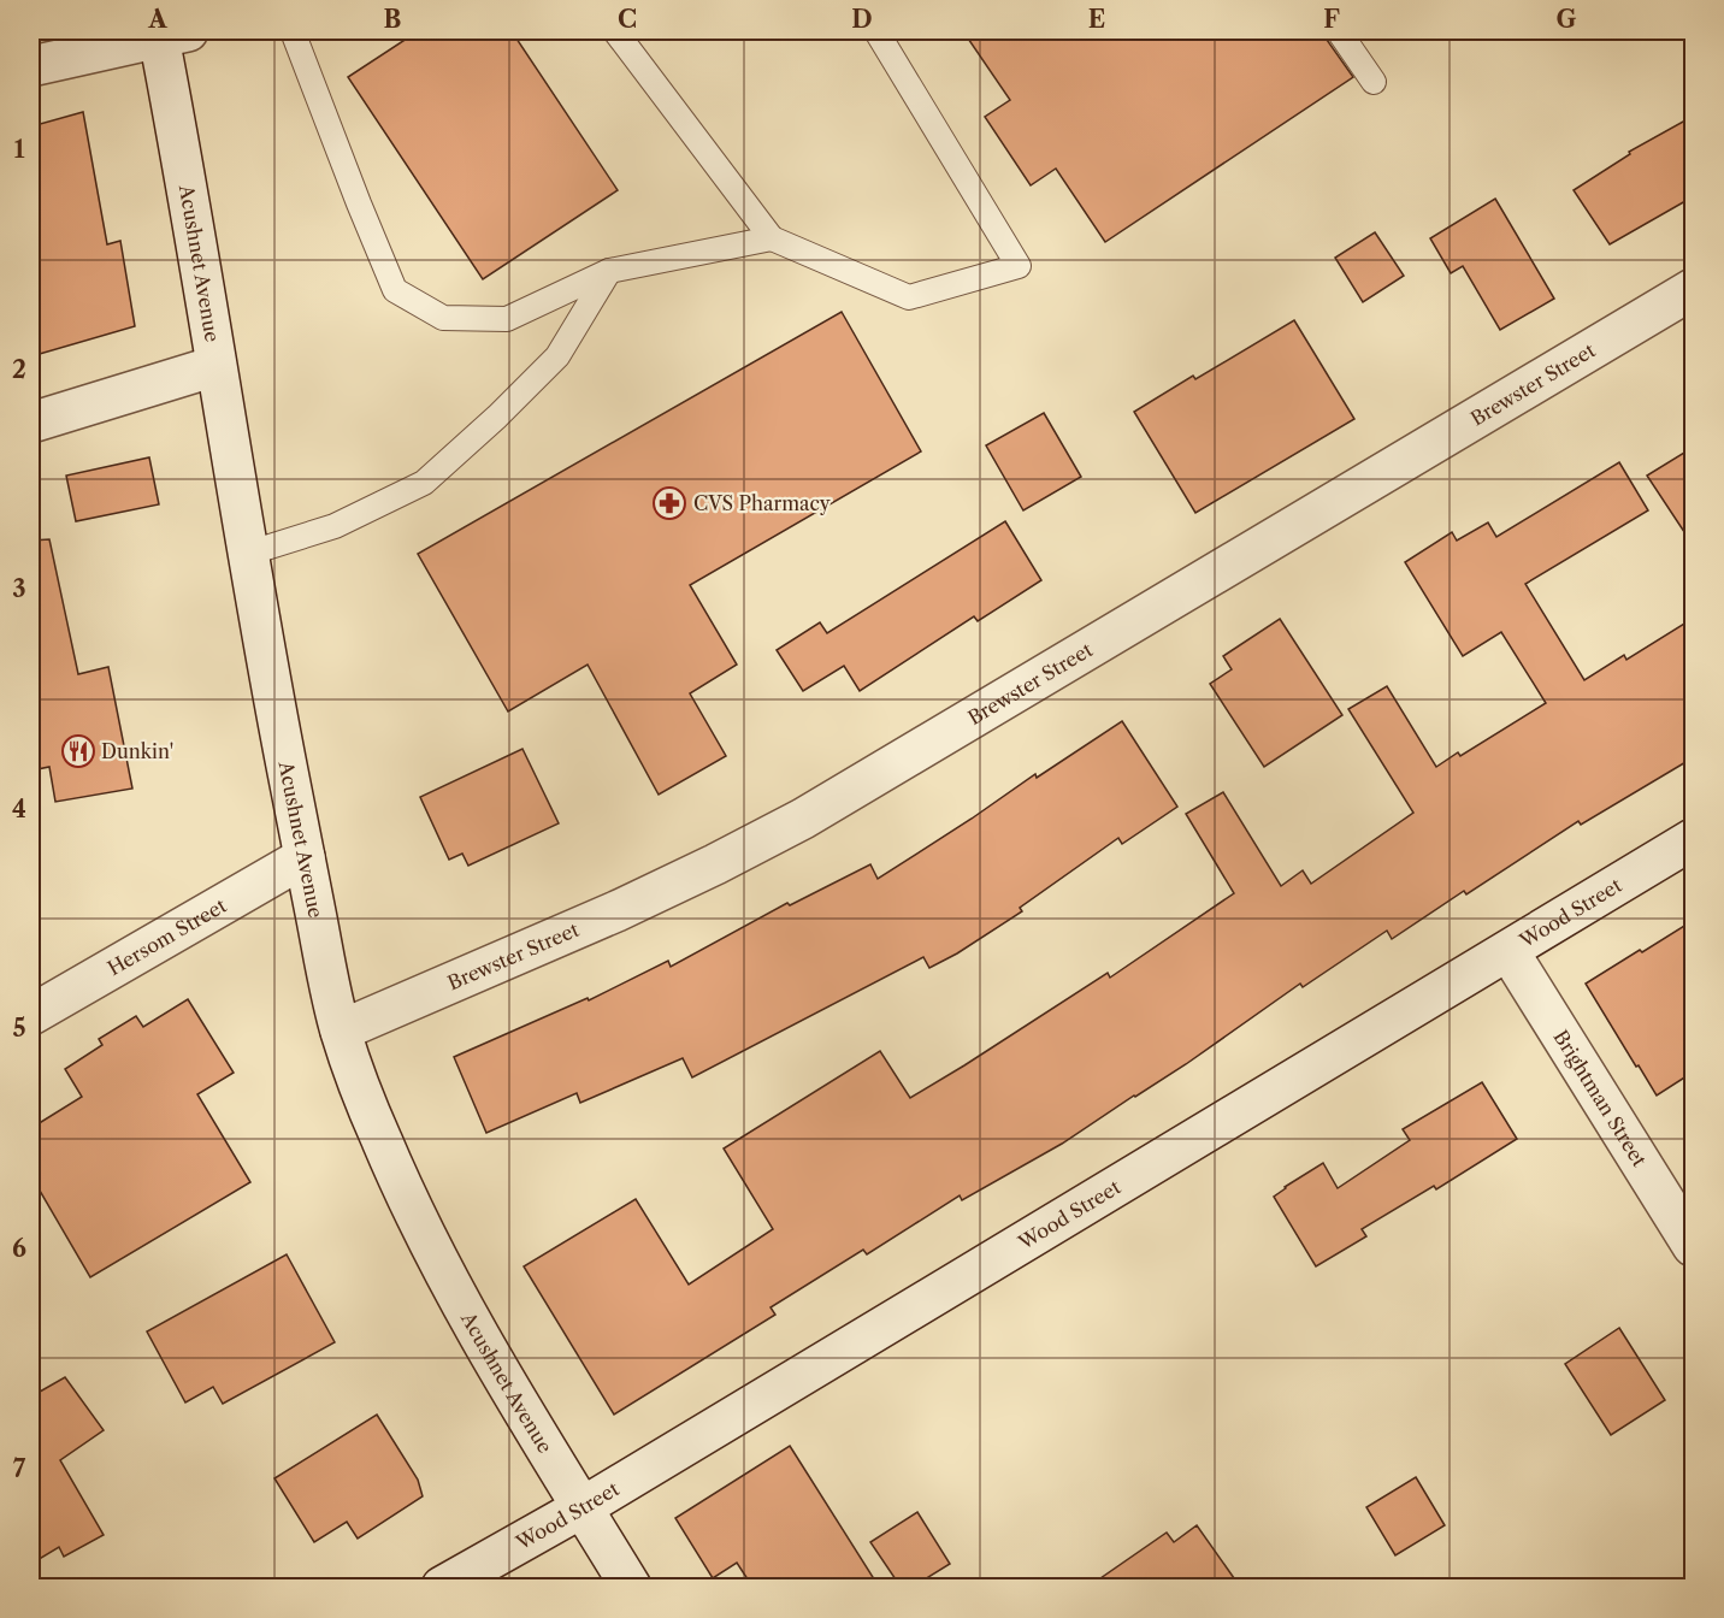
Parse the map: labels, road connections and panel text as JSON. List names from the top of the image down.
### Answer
{
  "streets": {
    "street": [
      "Acushnet Avenue",
      "Brewster Street",
      "Wood Street",
      "Hersom Street",
      "Brightman Street"
    ]
  },
  "crossings": [
    ["Acushnet Avenue", "Brewster Street"],
    ["Acushnet Avenue", "Wood Street"],
    ["Acushnet Avenue", "Hersom Street"],
    ["Wood Street", "Brightman Street"]
  ],
  "places": {
    "pharmacy": ["CVS Pharmacy"],
    "restaurant": ["Dunkin'"]
  },
  "grid": {
    "columns": [
      "A",
      "B",
      "C",
      "D",
      "E",
      "F",
      "G"
    ],
    "rows": [
      "1",
      "2",
      "3",
      "4",
      "5",
      "6",
      "7"
    ]
  }
}
